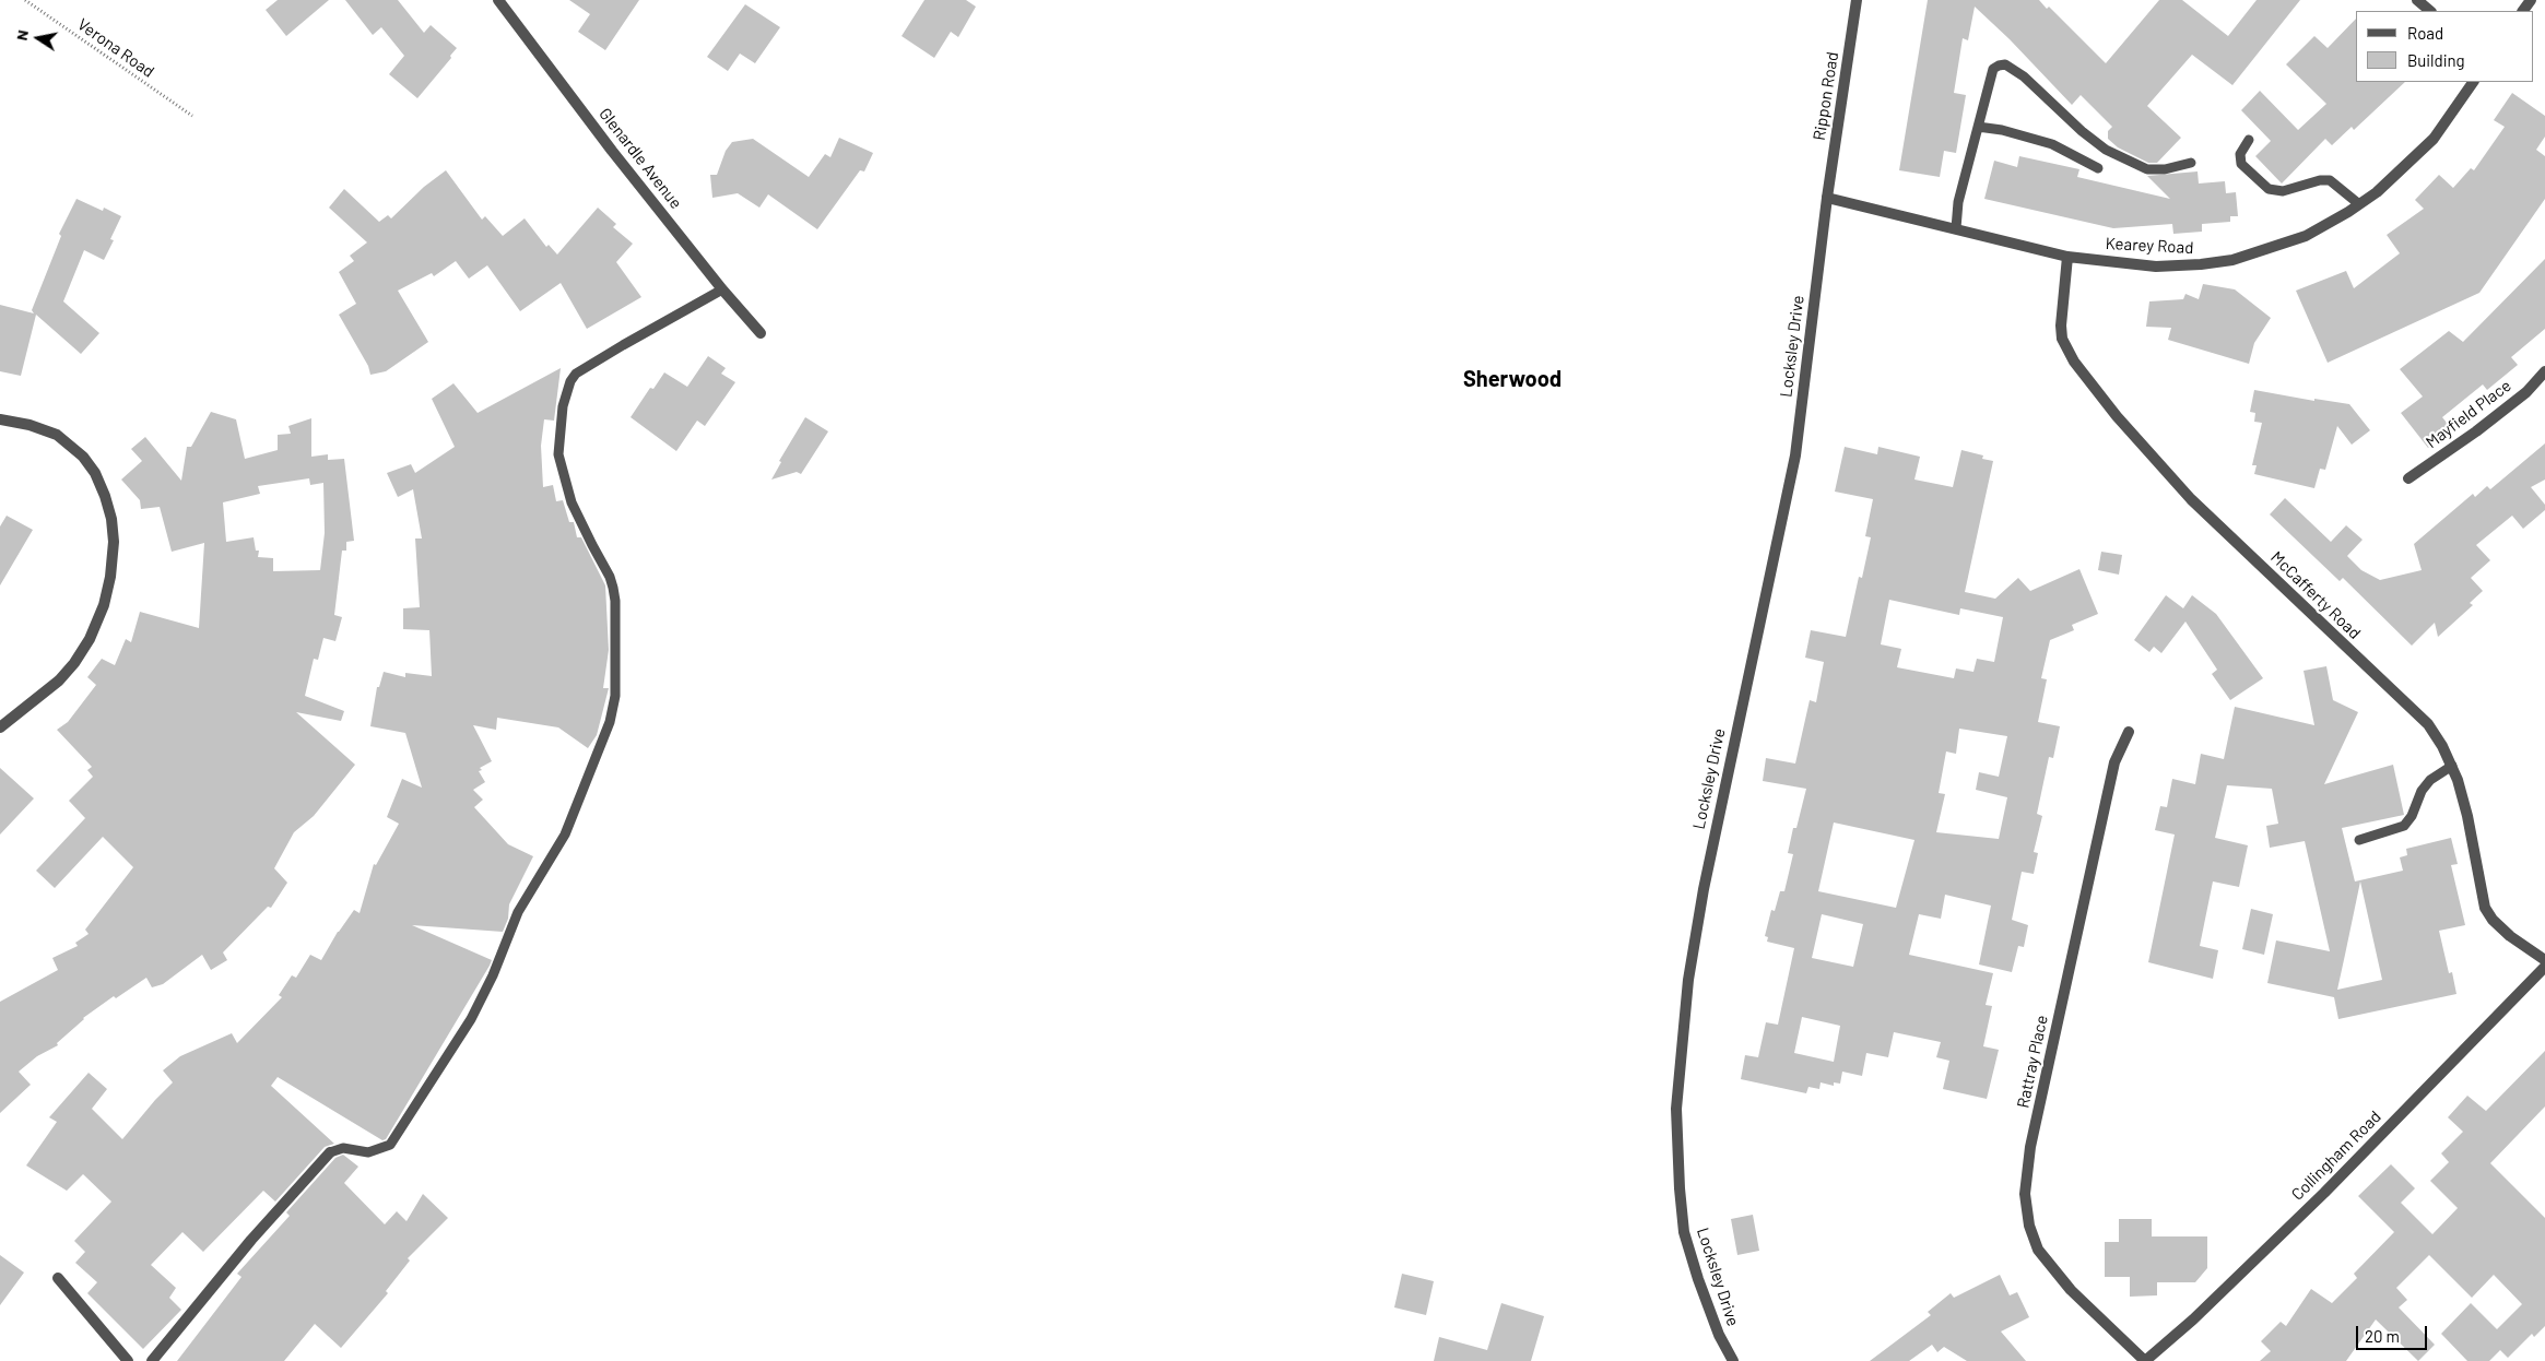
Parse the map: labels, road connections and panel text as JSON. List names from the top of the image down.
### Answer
{
  "streets": {
    "street": [
      "Rippon Road",
      "Glenardle Avenue",
      "Kearey Road",
      "Locksley Drive",
      "Mayfield Place",
      "McCafferty Road",
      "Rattray Place",
      "Collingham Road"
    ],
    "path": ["Verona Road"]
  },
  "crossings": [
    ["Rippon Road", "Kearey Road"],
    ["Rippon Road", "Locksley Drive"],
    ["Kearey Road", "Locksley Drive"],
    ["Kearey Road", "McCafferty Road"],
    ["Rattray Place", "Collingham Road"]
  ],
  "districts": ["Sherwood"],
  "legend": ["Road", "Building"],
  "scale_bar": "20 m",
  "north": "left"
}
